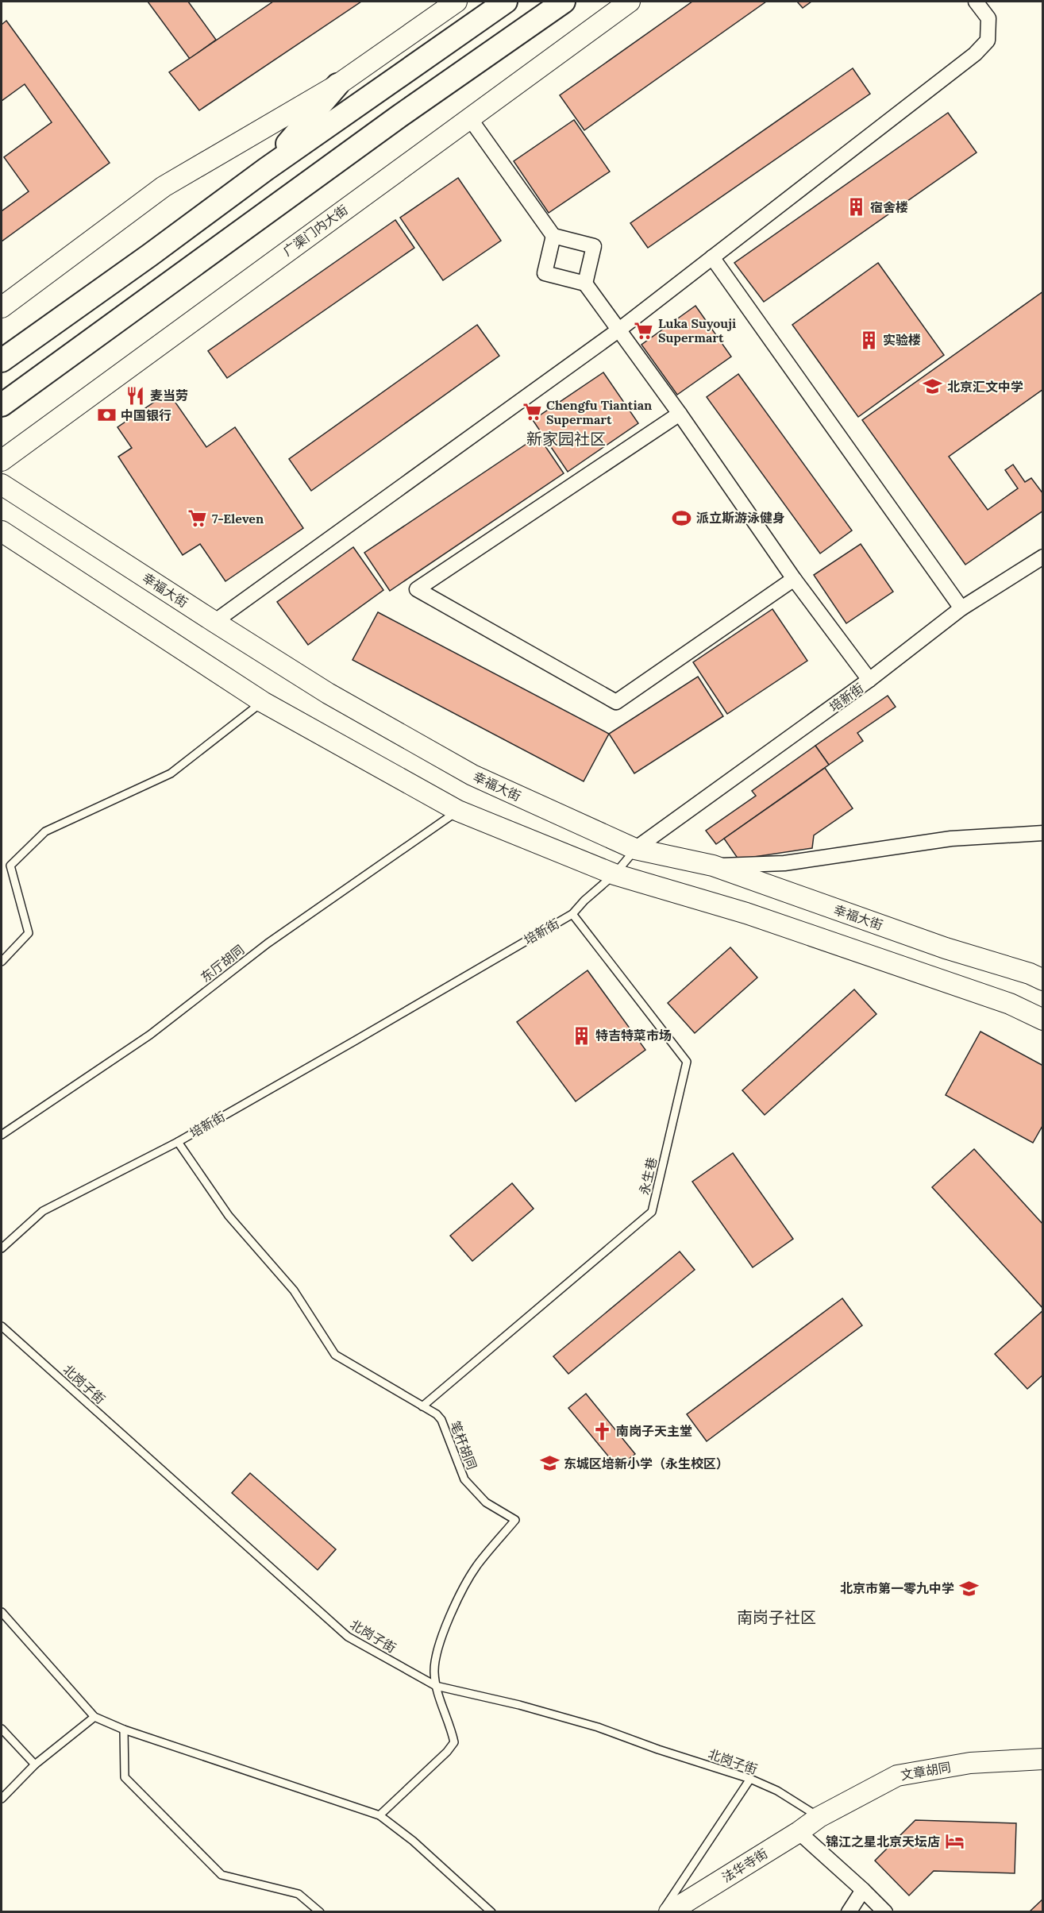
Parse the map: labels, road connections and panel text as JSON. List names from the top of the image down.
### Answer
{
  "streets": {
    "main road": [
      "广渠门内大街",
      "幸福大街",
      "文章胡同",
      "法华寺街"
    ],
    "street": ["培新街"],
    "lane": [
      "东厅胡同",
      "永生巷",
      "北岗子街",
      "笔杆胡同"
    ]
  },
  "crossings": [
    ["幸福大街", "培新街"],
    ["培新街", "永生巷"],
    ["培新街", "笔杆胡同"],
    ["永生巷", "笔杆胡同"],
    ["北岗子街", "笔杆胡同"],
    ["北岗子街", "文章胡同"],
    ["北岗子街", "法华寺街"],
    ["文章胡同", "法华寺街"]
  ],
  "districts": ["新家园社区", "南岗子社区"],
  "places": {
    "building": ["宿舍楼", "实验楼", "特吉特菜市场"],
    "supermarket": ["Luka Suyouji Supermart", "Chengfu Tiantian Supermart", "7-Eleven"],
    "school or university": ["北京汇文中学", "东城区培新小学（永生校区）", "北京市第一零九中学"],
    "restaurant": ["麦当劳"],
    "bank": ["中国银行"],
    "sports": ["派立斯游泳健身"],
    "church": ["南岗子天主堂"],
    "hotel": ["锦江之星北京天坛店"]
  }
}
